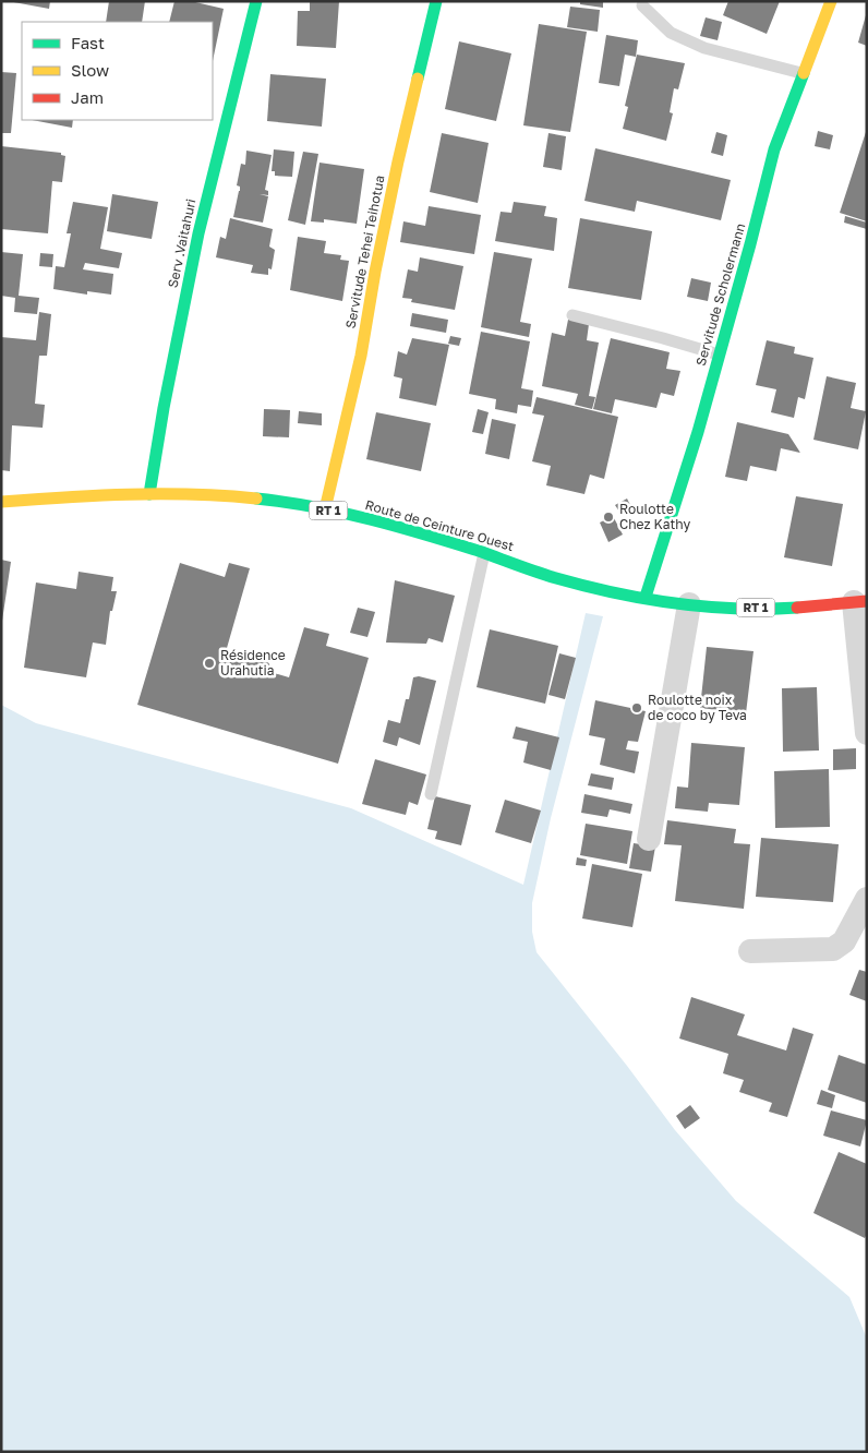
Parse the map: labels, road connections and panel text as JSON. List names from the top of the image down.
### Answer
{
  "streets": {
    "street": [
      "Serv .Vaitahuri",
      "Servitude Tehei Teihotua",
      "Servitude Scholermann",
      "RT 1",
      "Route de Ceinture Ouest"
    ]
  },
  "crossings": [
    ["Serv .Vaitahuri", "Route de Ceinture Ouest"],
    ["Servitude Tehei Teihotua", "Route de Ceinture Ouest"],
    ["Servitude Scholermann", "Route de Ceinture Ouest"]
  ],
  "places": ["Roulotte Chez Kathy", "Résidence Urahutia", "Roulotte noix de coco by Teva"],
  "legend": ["Fast", "Slow", "Jam"]
}
